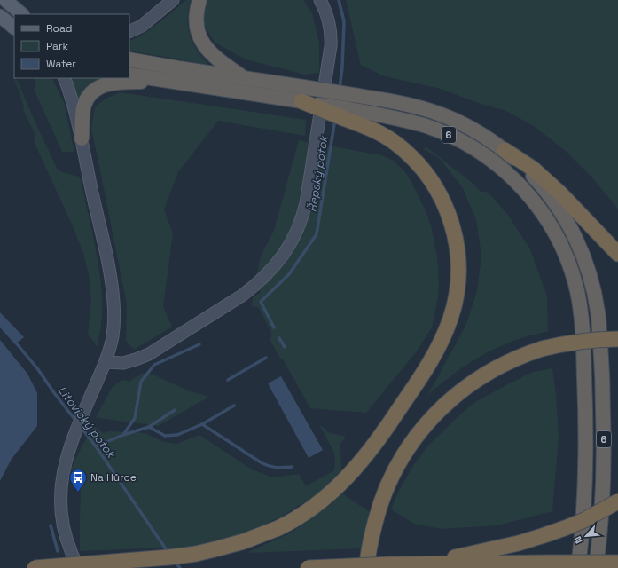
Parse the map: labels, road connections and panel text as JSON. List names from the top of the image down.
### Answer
{
  "streets": {
    "highway": ["6"]
  },
  "water": ["Řepský potok", "Litovický potok"],
  "places": {
    "bus stop": ["Na Hůrce"]
  },
  "legend": ["Road", "Park", "Water"],
  "north": "bottom left"
}
